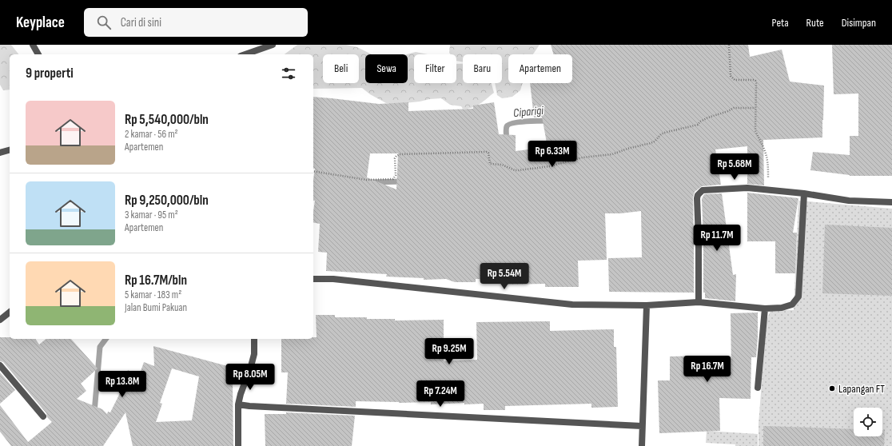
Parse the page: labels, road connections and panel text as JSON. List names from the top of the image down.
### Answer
{
  "water": ["Ciparigi"],
  "places": ["Lapangan FT"],
  "page": {
    "header": "Keyplace",
    "search": "Cari di sini",
    "nav": ["Peta", "Rute", "Disimpan"],
    "chip": [
      "Beli",
      "Sewa",
      "Filter",
      "Baru",
      "Apartemen"
    ],
    "heading": "9 properti",
    "list": [
      {
        "name": "Rp 5,540,000/bln",
        "note": "2 kamar · 56 m² · Apartemen"
      },
      {
        "name": "Rp 9,250,000/bln",
        "note": "3 kamar · 95 m² · Apartemen"
      },
      {
        "name": "Rp 16.7M/bln",
        "note": "5 kamar · 183 m² · Jalan Bumi Pakuan"
      }
    ],
    "price": [
      "Rp 6.33M",
      "Rp 5.68M",
      "Rp 11.7M",
      "Rp 5.54M",
      "Rp 9.25M",
      "Rp 16.7M",
      "Rp 8.05M",
      "Rp 13.8M",
      "Rp 7.24M"
    ]
  }
}
